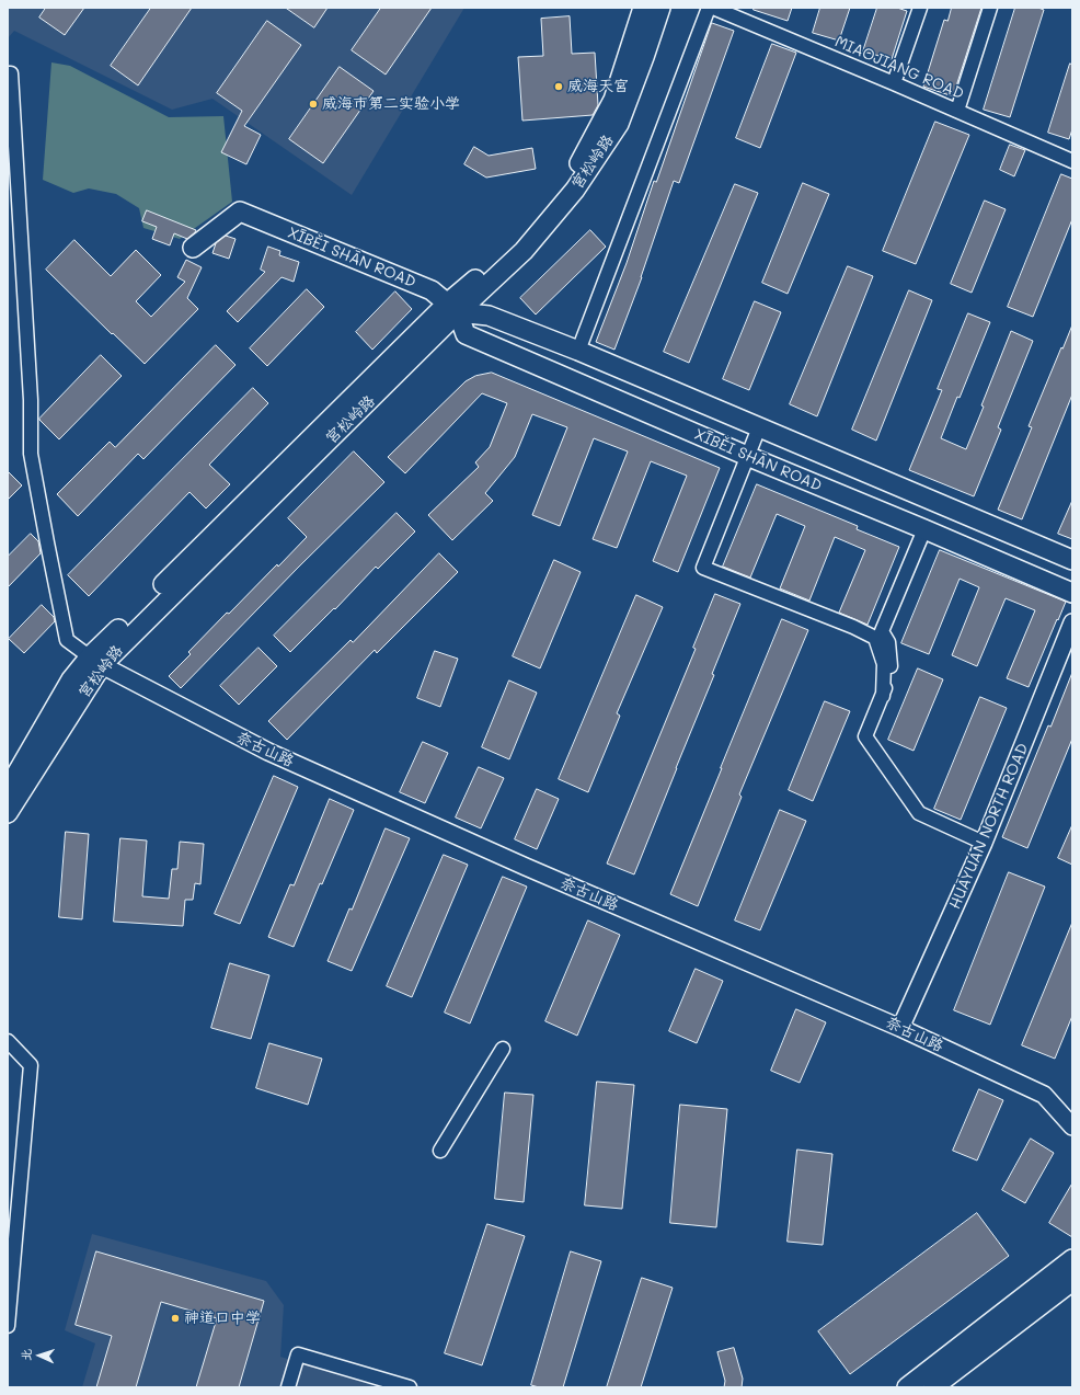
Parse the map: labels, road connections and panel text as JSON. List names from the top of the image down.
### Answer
{
  "streets": {
    "main road": ["宫松岭路", "XĪBĚI SHĀN ROAD"],
    "street": ["MIAOJIANG ROAD", "奈古山路", "HUĀYUÁN NORTH ROAD"]
  },
  "crossings": [
    ["宫松岭路", "XĪBĚI SHĀN ROAD"],
    ["宫松岭路", "奈古山路"],
    ["奈古山路", "HUĀYUÁN NORTH ROAD"]
  ],
  "places": ["威海天宫", "威海市第二实验小学", "神道口中学"],
  "north": "left"
}
